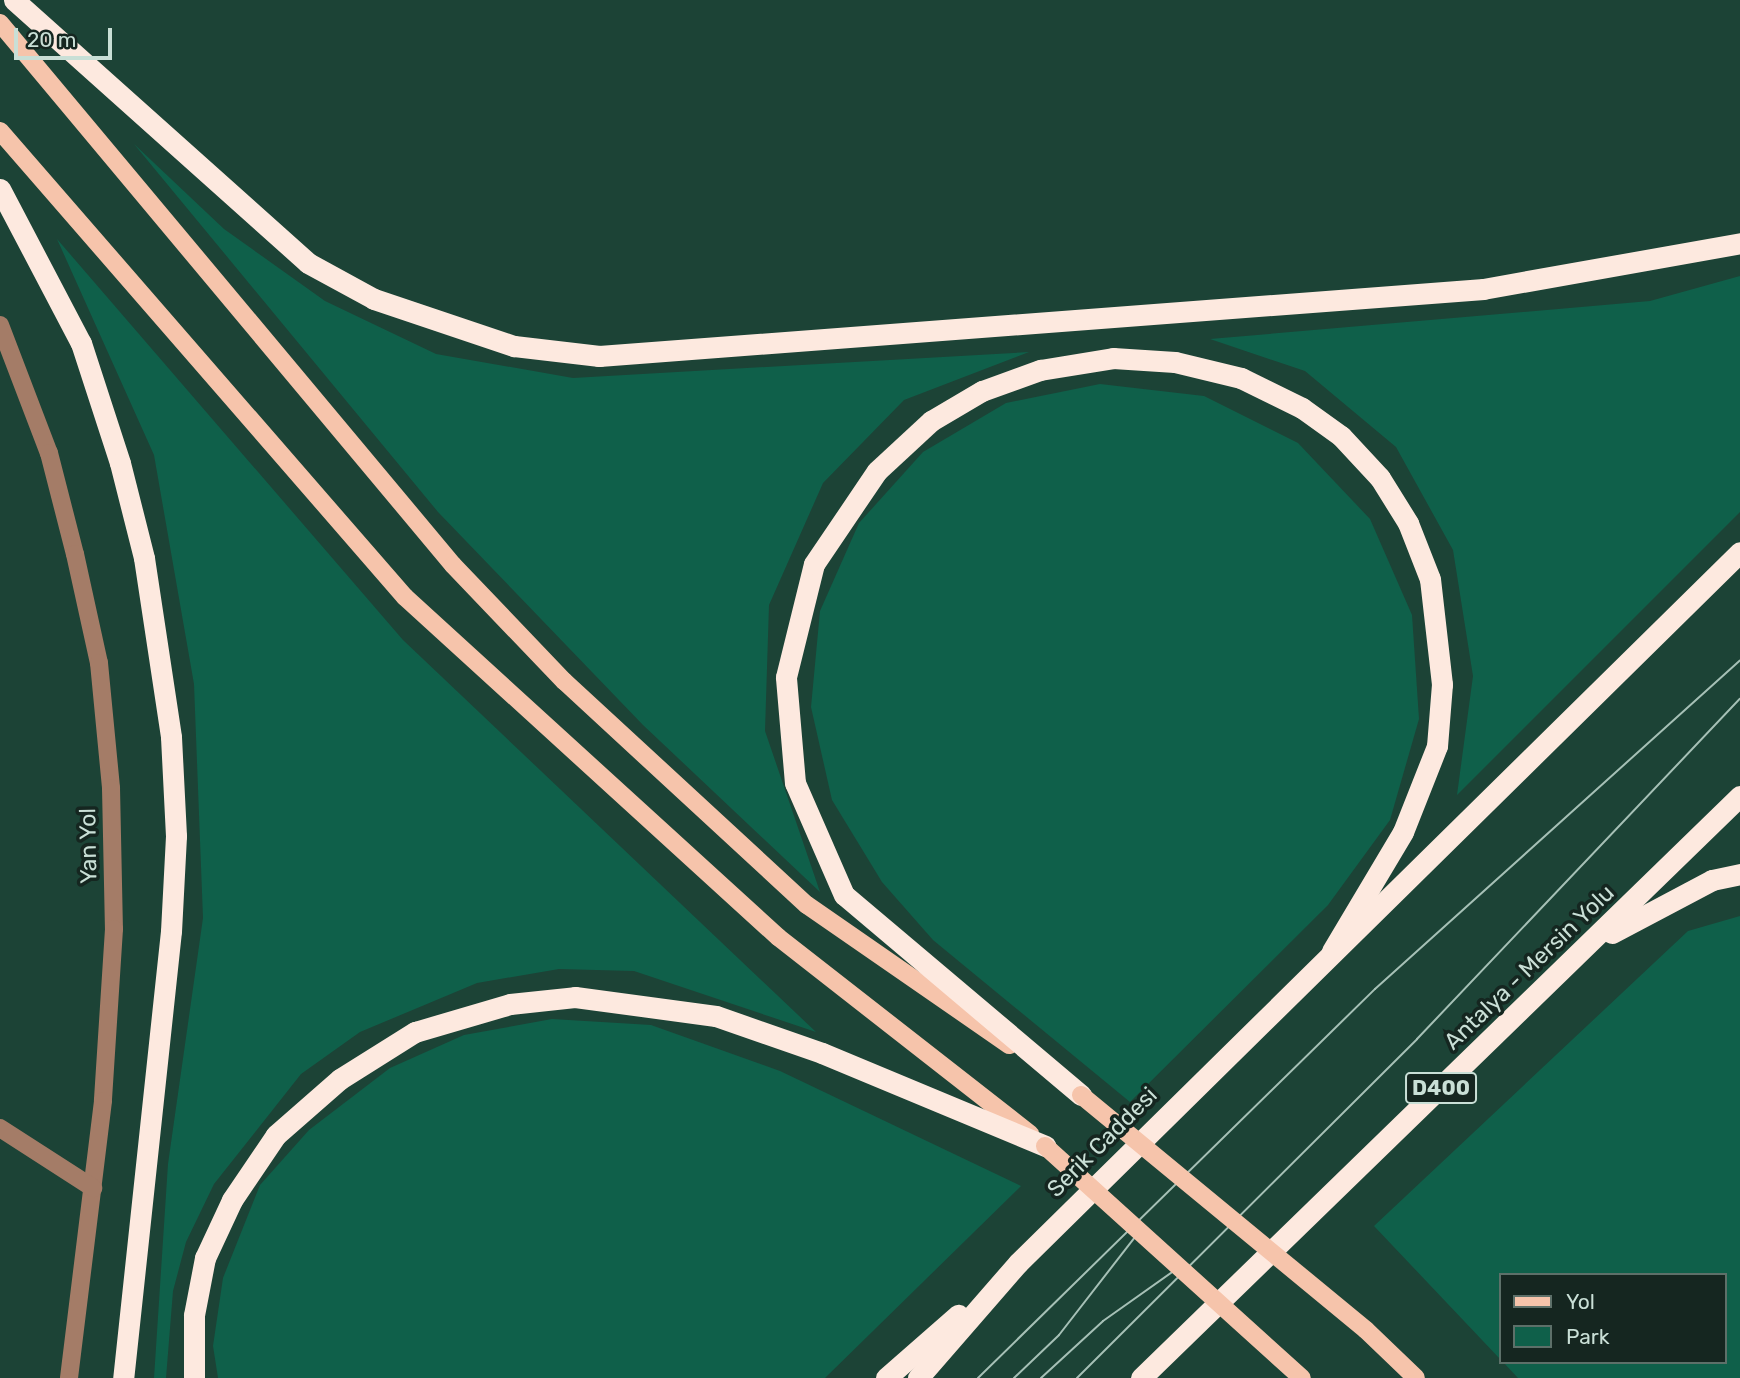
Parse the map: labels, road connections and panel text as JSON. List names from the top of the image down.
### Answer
{
  "streets": {
    "highway": ["Antalya - Mersin Yolu", "D400", "Serik Caddesi"],
    "street": ["Yan Yol"]
  },
  "legend": ["Yol", "Park"],
  "scale_bar": "20 m"
}
